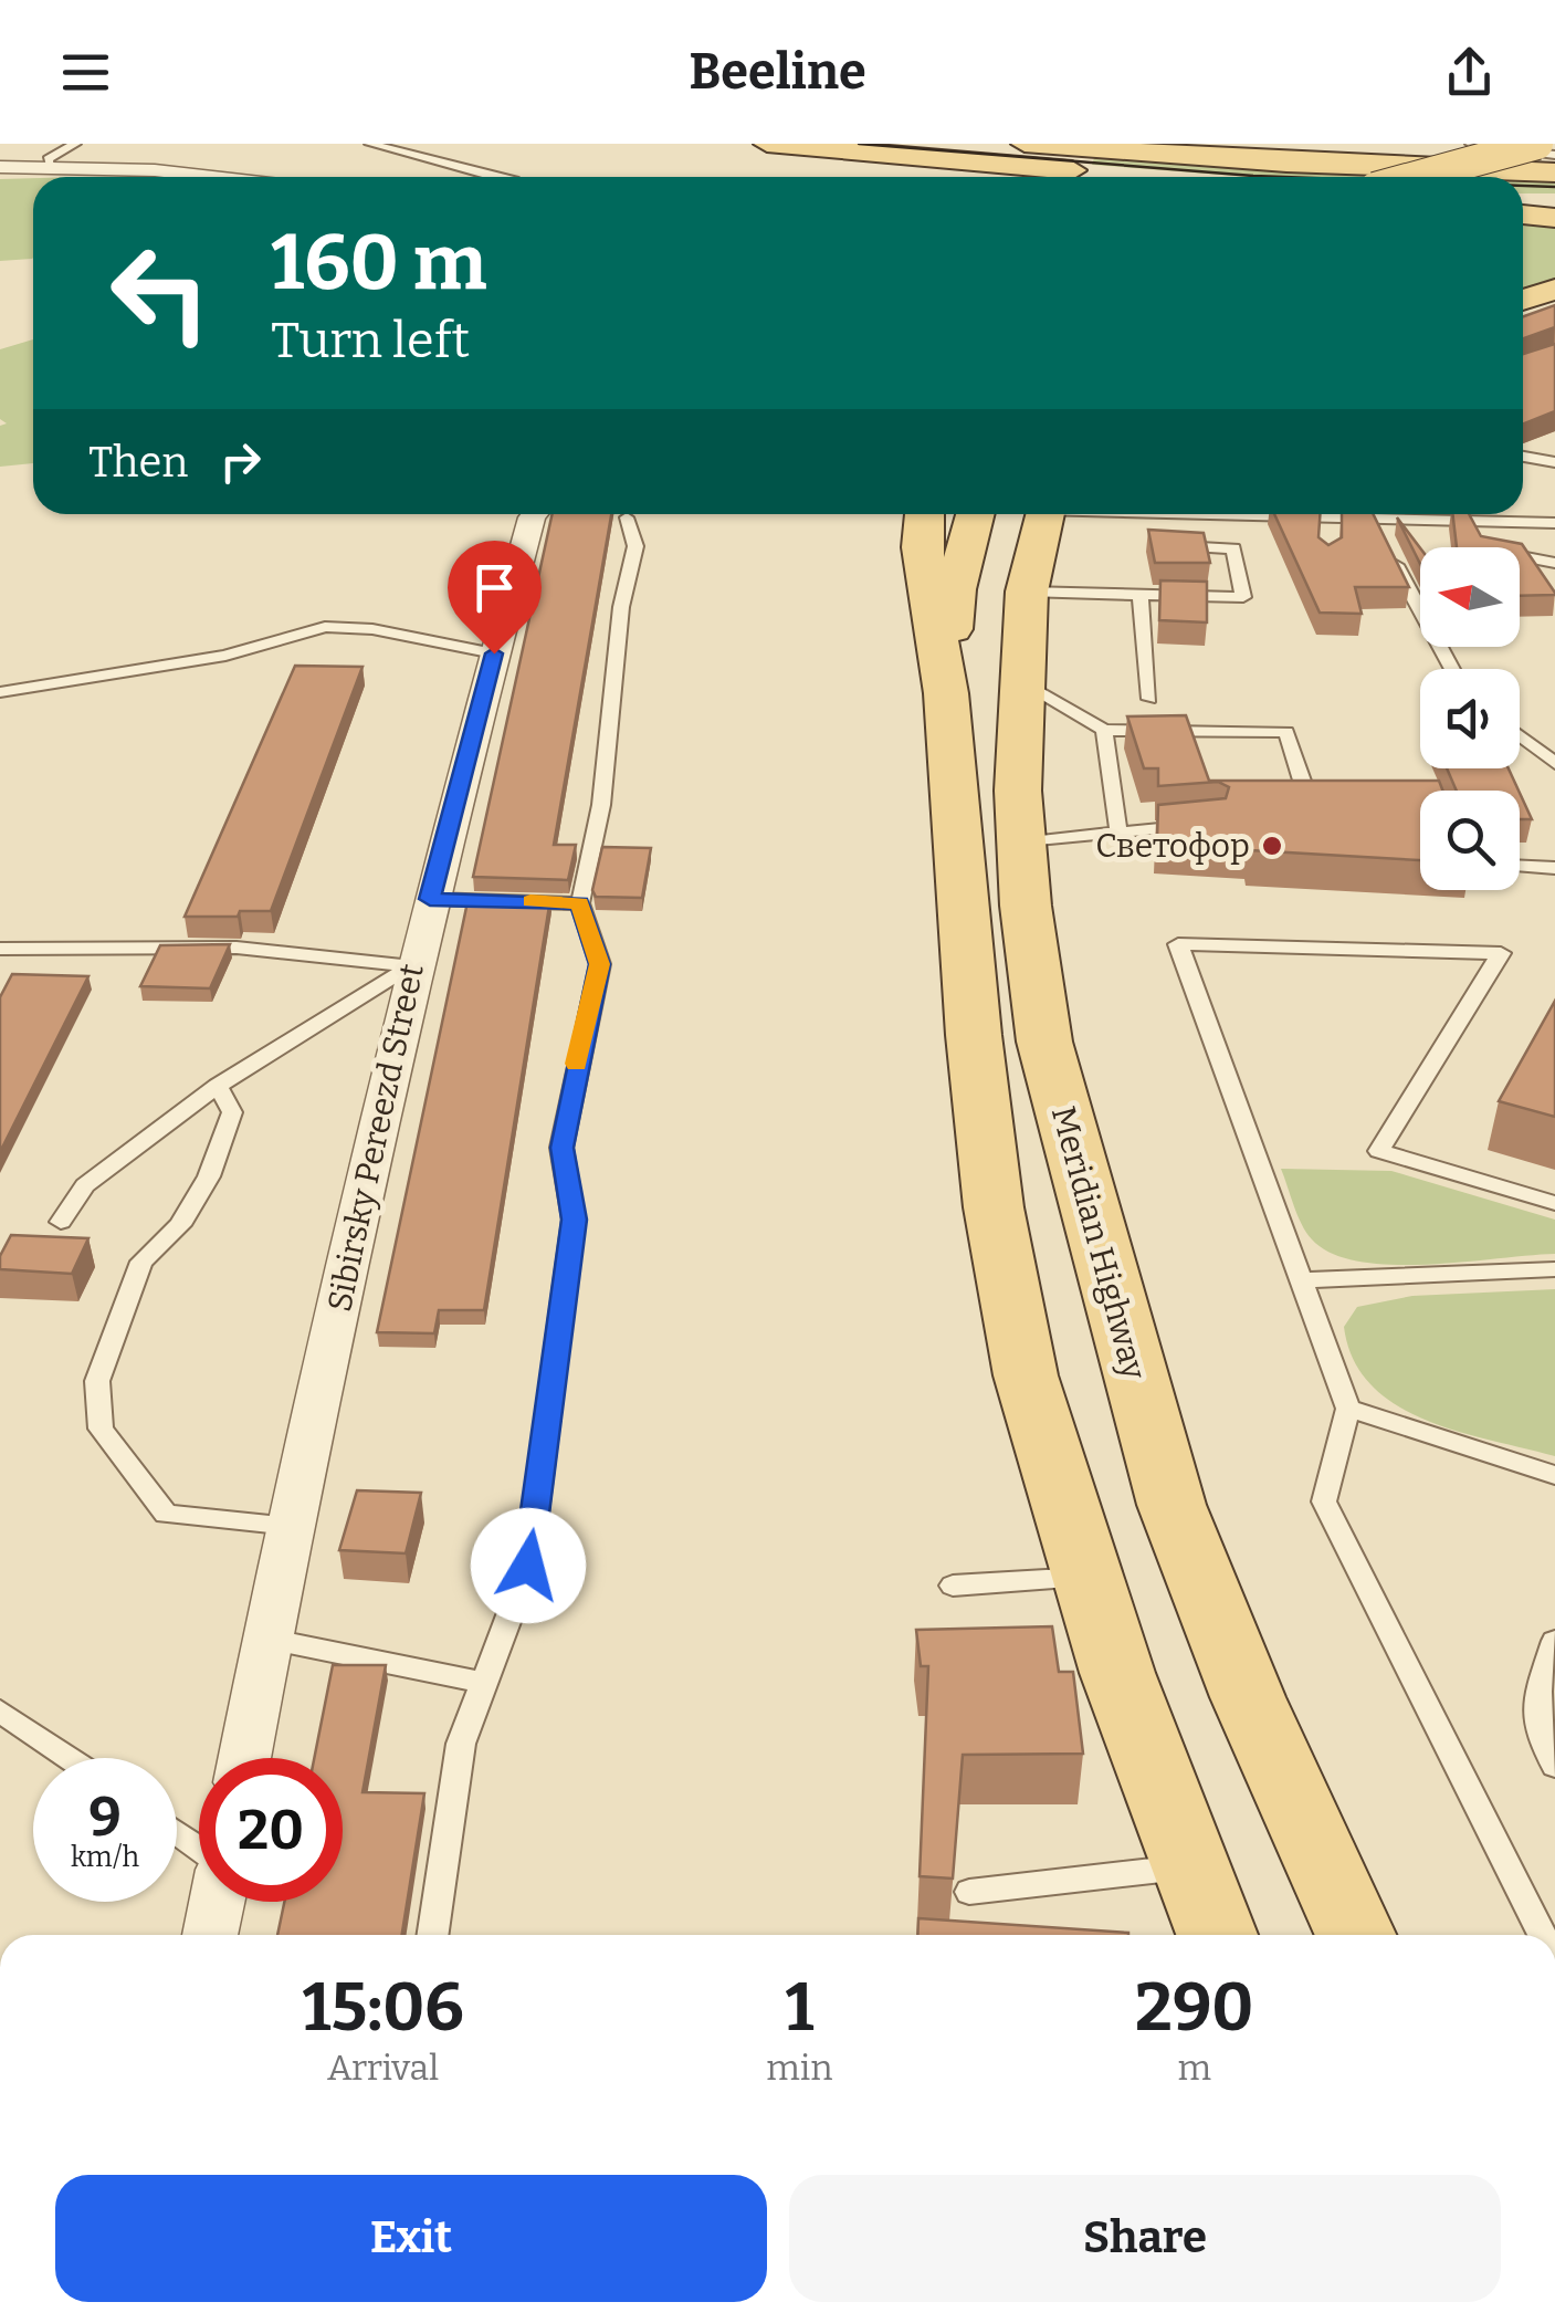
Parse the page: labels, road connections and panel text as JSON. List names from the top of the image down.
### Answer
{
  "streets": {
    "main road": ["Meridian Highway"],
    "street": ["Sibirsky Pereezd Street"]
  },
  "places": ["Светофор"],
  "north": "left",
  "page": {
    "header": "Beeline",
    "turn": ["160 m", "Turn left"],
    "then": "Then",
    "speed": "9 km/h",
    "limit": "20",
    "eta": [
      "15:06",
      "Arrival",
      "1",
      "min",
      "290",
      "m"
    ],
    "buttons": ["Exit", "Share"]
  }
}
